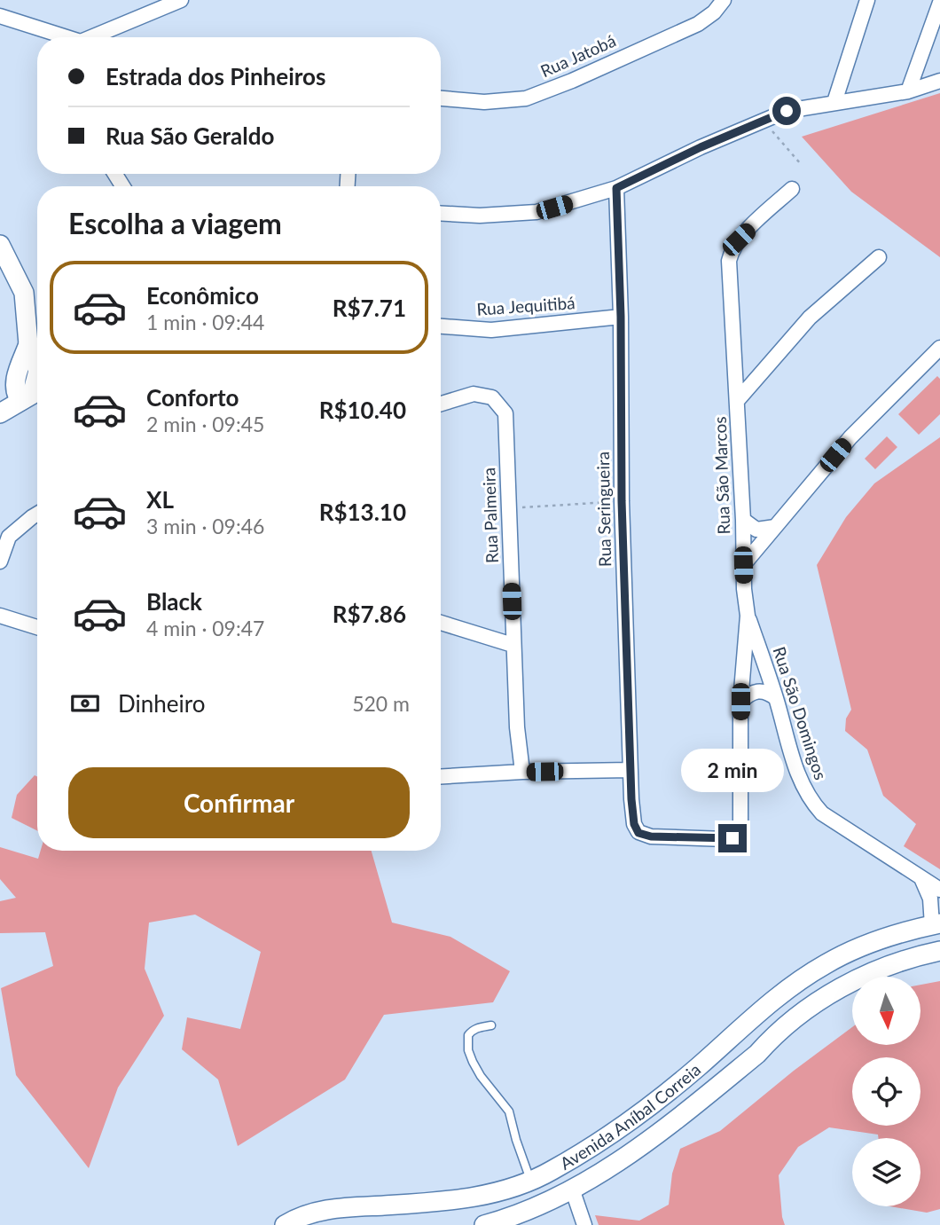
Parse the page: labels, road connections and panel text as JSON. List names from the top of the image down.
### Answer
{
  "streets": {
    "main road": ["Avenida Aníbal Correia"],
    "street": [
      "Rua Jatobá",
      "Rua Jequitibá",
      "Rua São Marcos",
      "Rua Seringueira",
      "Rua Palmeira",
      "Rua São Domingos"
    ]
  },
  "crossings": [
    ["Rua Jequitibá", "Rua Seringueira"],
    ["Rua São Marcos", "Rua Seringueira"],
    ["Rua São Marcos", "Rua São Domingos"]
  ],
  "north": "bottom",
  "page": {
    "banner": ["Estrada dos Pinheiros", "Rua São Geraldo"],
    "heading": "Escolha a viagem",
    "list": [
      {
        "name": "Econômico",
        "note": "1 min · 09:44",
        "value": "R$7.71"
      },
      {
        "name": "Conforto",
        "note": "2 min · 09:45",
        "value": "R$10.40"
      },
      {
        "name": "XL",
        "note": "3 min · 09:46",
        "value": "R$13.10"
      },
      {
        "name": "Black",
        "note": "4 min · 09:47",
        "value": "R$7.86"
      }
    ],
    "pay": ["Dinheiro", "520 m"],
    "bubble": "2 min",
    "buttons": "Confirmar"
  }
}
